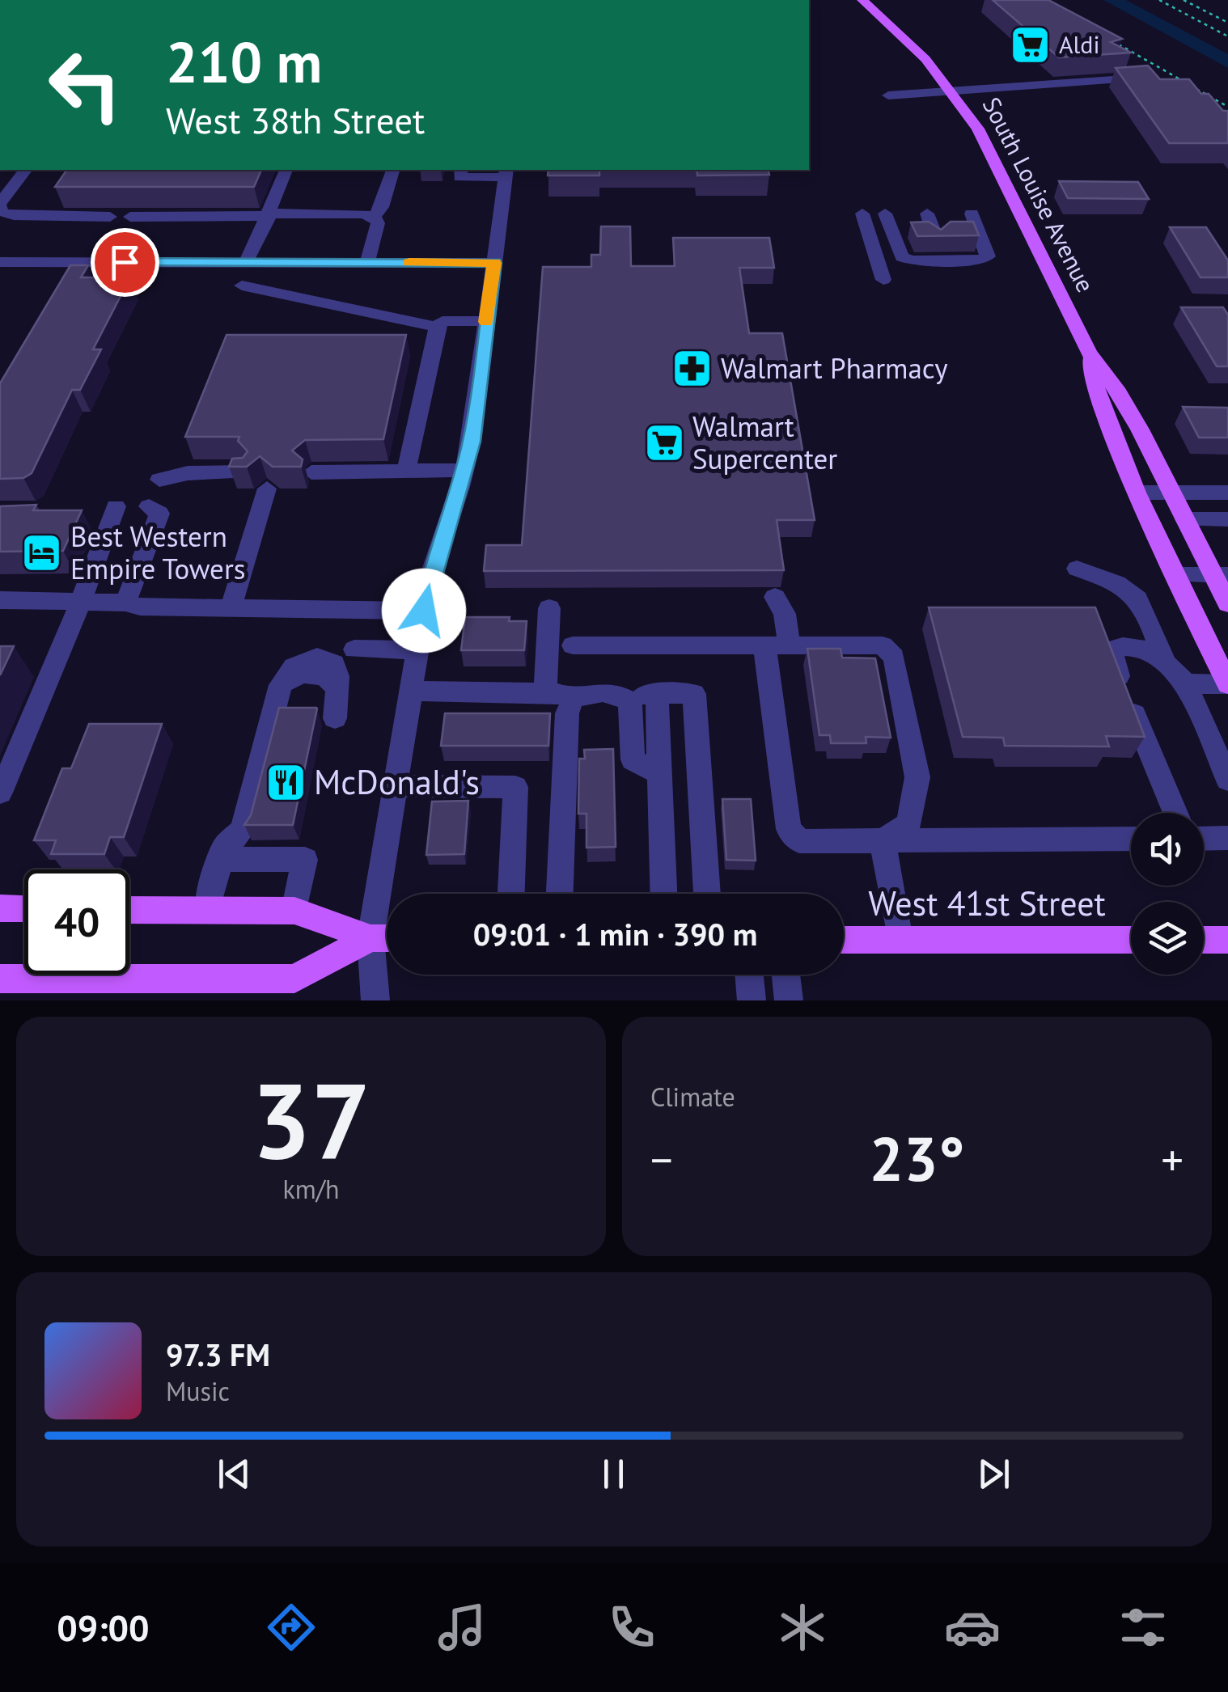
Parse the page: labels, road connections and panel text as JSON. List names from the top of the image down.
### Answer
{
  "streets": {
    "main road": ["South Louise Avenue", "West 41st Street"]
  },
  "places": {
    "supermarket": ["Aldi", "Walmart Supercenter"],
    "pharmacy": ["Walmart Pharmacy"],
    "hotel": ["Best Western Empire Towers"],
    "restaurant": ["McDonald's"]
  },
  "page": {
    "turn": ["210 m", "West 38th Street"],
    "limit": "40",
    "trip": "09:01 · 1 min · 390 m",
    "tile": [
      ["37", "km/h"],
      "Climate"
    ],
    "heat": ["−", "23°", "+"],
    "song": ["97.3 FM", "Music"],
    "tabs": "09:00"
  }
}
